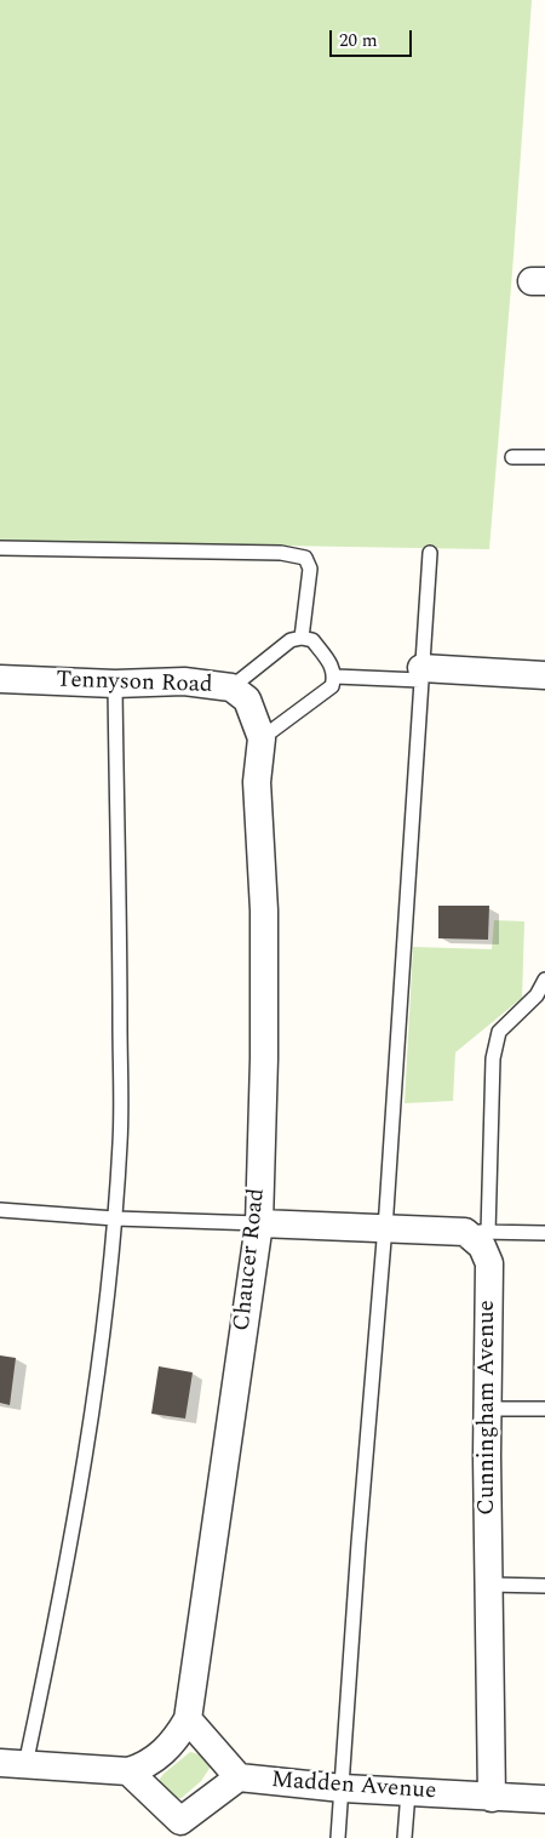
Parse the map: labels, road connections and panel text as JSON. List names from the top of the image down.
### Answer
{
  "streets": {
    "street": [
      "Tennyson Road",
      "Chaucer Road",
      "Cunningham Avenue",
      "Madden Avenue"
    ]
  },
  "crossings": [
    ["Tennyson Road", "Chaucer Road"],
    ["Chaucer Road", "Madden Avenue"],
    ["Cunningham Avenue", "Madden Avenue"]
  ],
  "scale_bar": "20 m"
}
